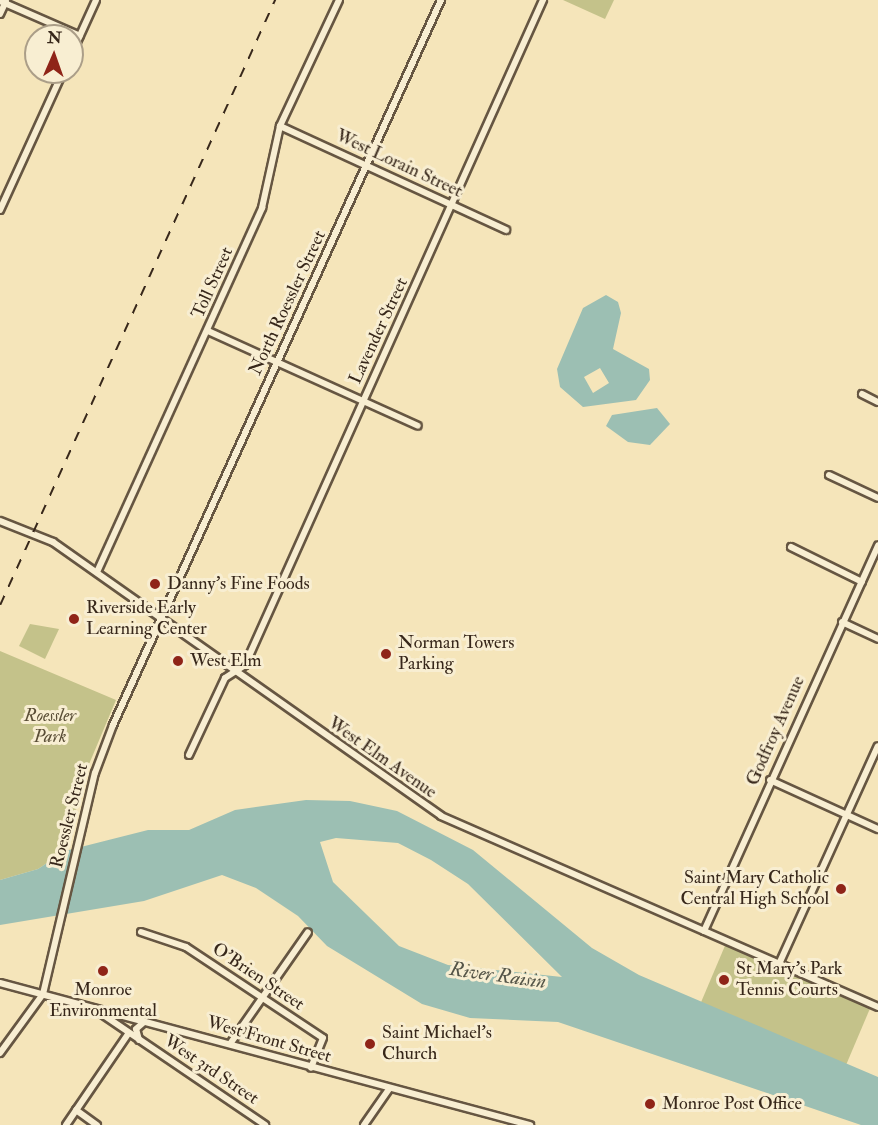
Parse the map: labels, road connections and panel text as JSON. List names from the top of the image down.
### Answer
{
  "streets": {
    "street": [
      "West Lorain Street",
      "Toll Street",
      "North Roessler Street",
      "Lavender Street",
      "Godfroy Avenue",
      "West Elm Avenue",
      "Roessler Street",
      "O'Brien Street",
      "West Front Street",
      "West 3rd Street"
    ]
  },
  "crossings": [
    ["West Lorain Street", "Toll Street"],
    ["West Lorain Street", "North Roessler Street"],
    ["West Lorain Street", "Lavender Street"],
    ["Toll Street", "West Elm Avenue"],
    ["North Roessler Street", "West Elm Avenue"],
    ["North Roessler Street", "Roessler Street"],
    ["Lavender Street", "West Elm Avenue"],
    ["Godfroy Avenue", "West Elm Avenue"],
    ["West Elm Avenue", "Roessler Street"],
    ["Roessler Street", "West Front Street"],
    ["O'Brien Street", "West Front Street"],
    ["West Front Street", "West 3rd Street"]
  ],
  "water": ["River Raisin"],
  "parks": ["Roessler Park"],
  "places": [
    "Danny's Fine Foods",
    "Riverside Early Learning Center",
    "Norman Towers Parking",
    "West Elm",
    "Saint Mary Catholic Central High School",
    "Monroe Environmental",
    "St Mary's Park Tennis Courts",
    "Saint Michael's Church",
    "Monroe Post Office"
  ],
  "north": "top"
}
